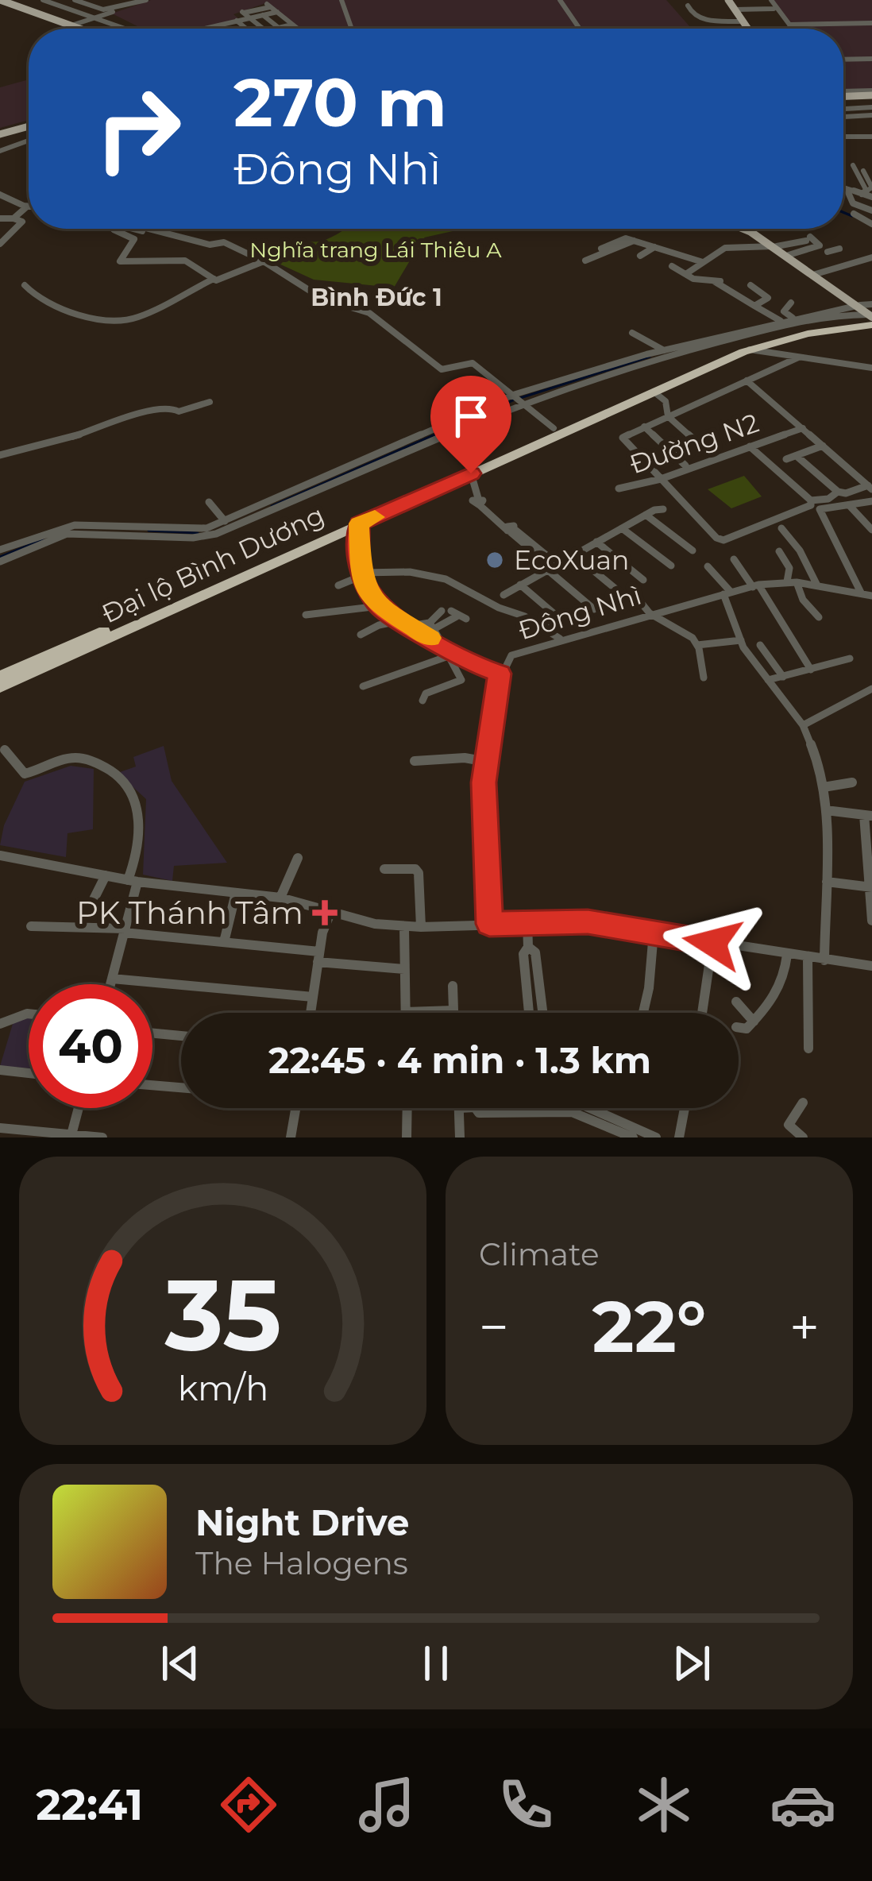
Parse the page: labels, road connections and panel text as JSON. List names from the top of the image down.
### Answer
{
  "streets": {
    "highway": ["Đại lộ Bình Dương"],
    "street": ["Đường N2", "Đông Nhì"]
  },
  "districts": ["Bình Đức 1"],
  "parks": ["Nghĩa trang Lái Thiêu A"],
  "places": {
    "other": ["EcoXuan"],
    "health": ["PK Thánh Tâm"]
  },
  "page": {
    "turn": ["270 m", "Đông Nhì"],
    "limit": "40",
    "trip": "22:45 · 4 min · 1.3 km",
    "tile": "Climate",
    "heat": ["−", "22°", "+"],
    "song": ["Night Drive", "The Halogens"],
    "tabs": "22:41",
    "gauge": ["35", "km/h"]
  }
}
